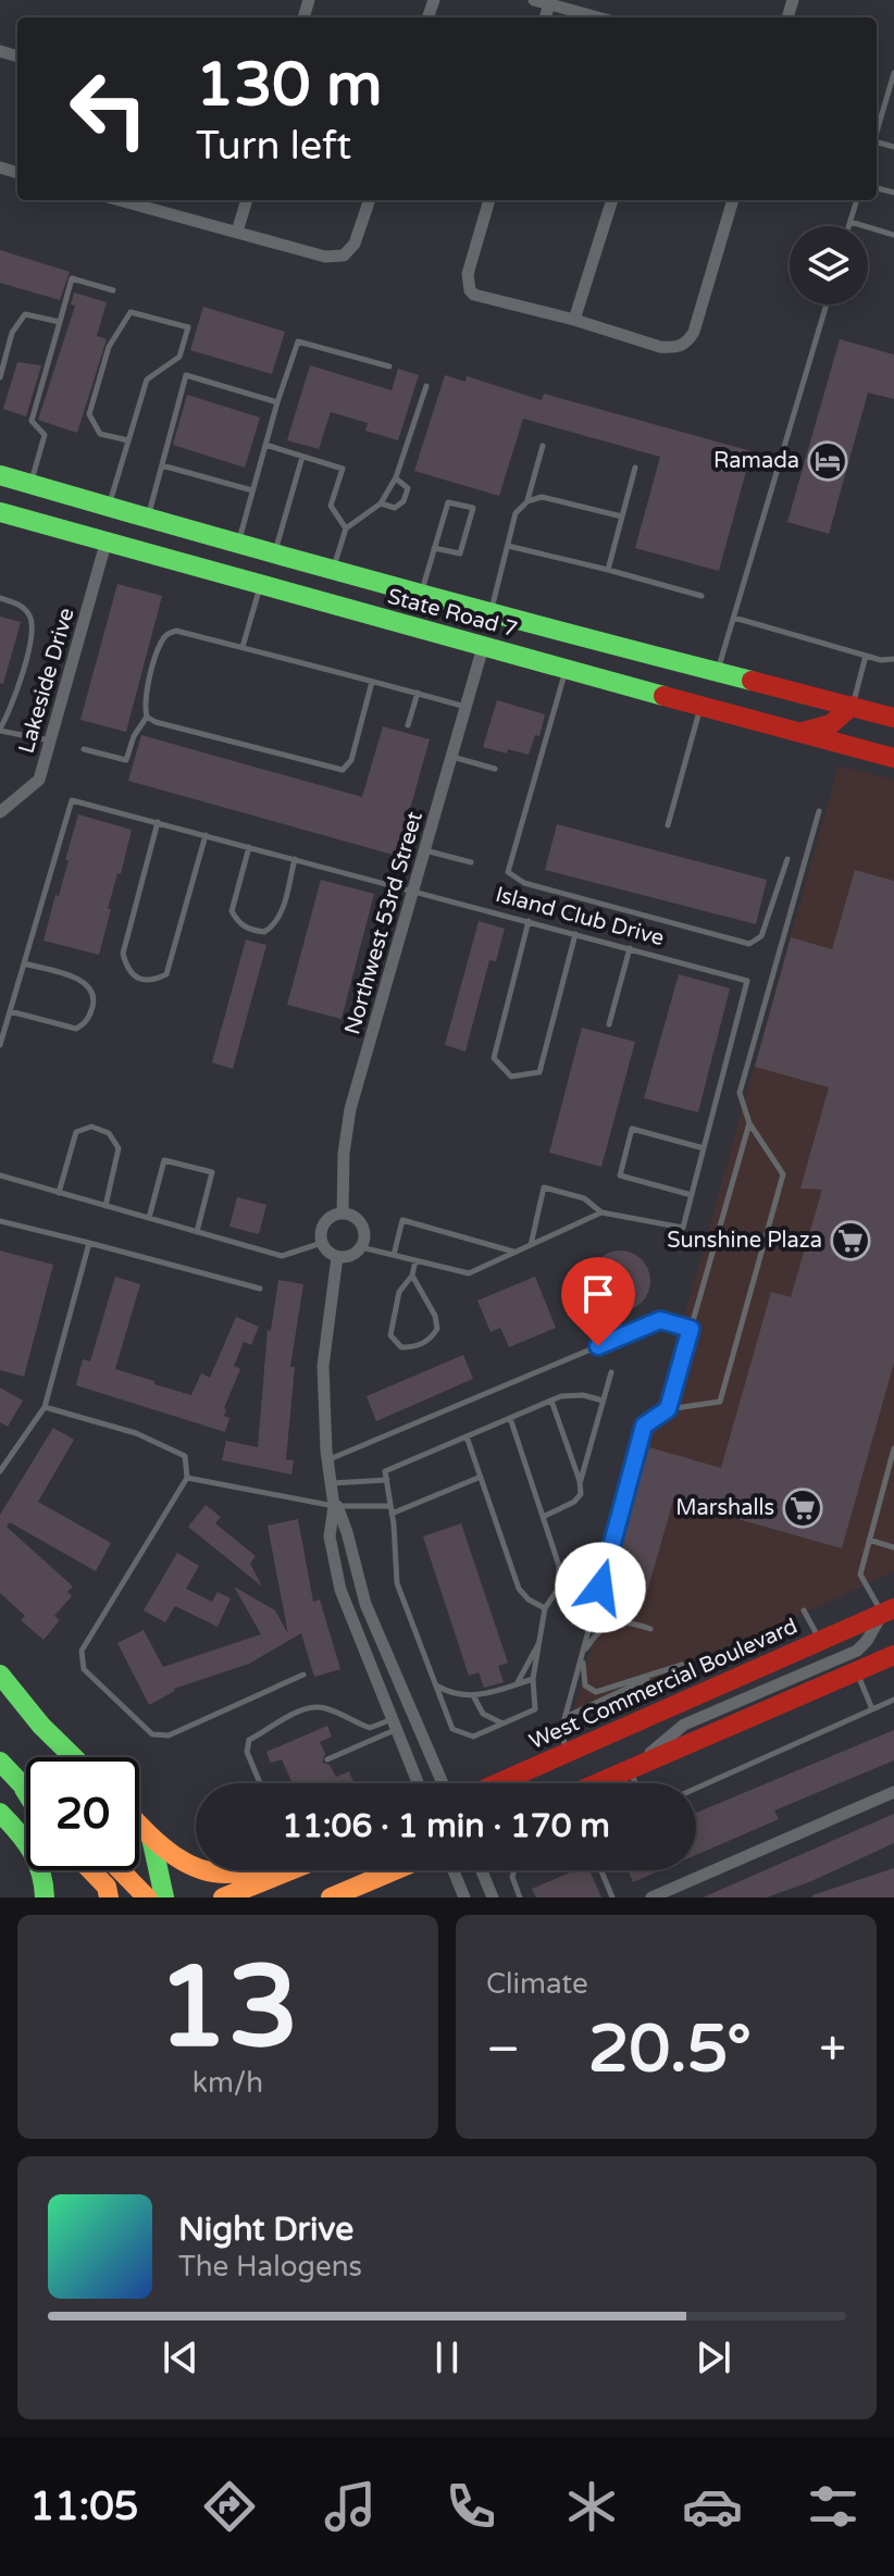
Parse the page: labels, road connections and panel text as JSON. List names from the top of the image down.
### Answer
{
  "streets": {
    "main road": ["State Road 7", "West Commercial Boulevard"],
    "street": ["Lakeside Drive", "Northwest 53rd Street"],
    "lane": ["Island Club Drive"]
  },
  "crossings": [
    ["State Road 7", "Lakeside Drive"],
    ["State Road 7", "Northwest 53rd Street"],
    ["Island Club Drive", "Northwest 53rd Street"]
  ],
  "places": {
    "hotel": ["Ramada"],
    "supermarket": ["Sunshine Plaza", "Marshalls"]
  },
  "page": {
    "turn": ["130 m", "Turn left"],
    "limit": "20",
    "trip": "11:06 · 1 min · 170 m",
    "tile": [
      ["13", "km/h"],
      "Climate"
    ],
    "heat": ["−", "20.5°", "+"],
    "song": ["Night Drive", "The Halogens"],
    "tabs": "11:05"
  }
}
